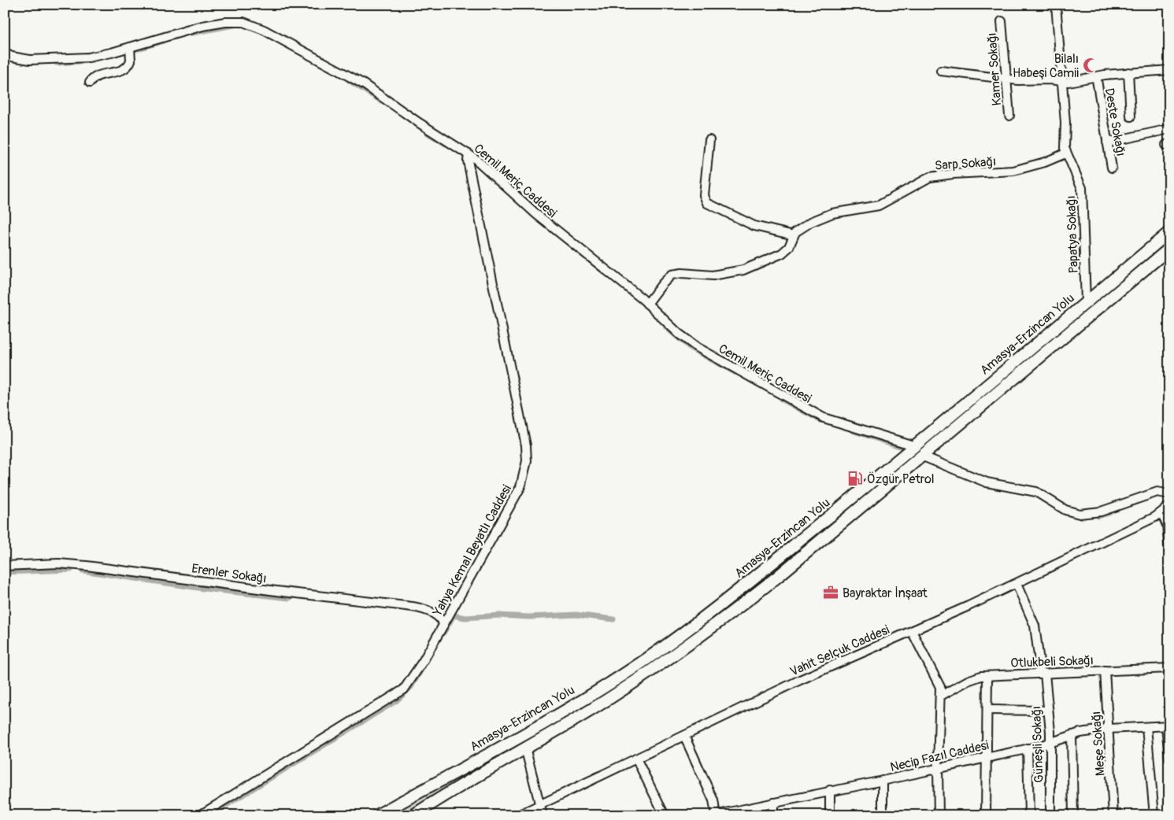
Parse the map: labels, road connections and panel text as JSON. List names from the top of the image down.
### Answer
{
  "streets": {
    "highway": ["Amasya-Erzincan Yolu"],
    "street": [
      "Kamer Sokağı",
      "Deste Sokağı",
      "Sarp Sokağı",
      "Cemil Meriç Caddesi",
      "Papatya Sokağı",
      "Yahya Kemal Beyatlı Caddesi",
      "Erenler Sokağı",
      "Vahit Selçuk Caddesi",
      "Otlukbeli Sokağı",
      "Meşe Sokağı",
      "Güneşli Sokağı",
      "Necip Fazıl Caddesi"
    ]
  },
  "crossings": [
    ["Sarp Sokağı", "Cemil Meriç Caddesi"],
    ["Sarp Sokağı", "Papatya Sokağı"],
    ["Cemil Meriç Caddesi", "Amasya-Erzincan Yolu"],
    ["Cemil Meriç Caddesi", "Yahya Kemal Beyatlı Caddesi"],
    ["Papatya Sokağı", "Amasya-Erzincan Yolu"],
    ["Yahya Kemal Beyatlı Caddesi", "Erenler Sokağı"],
    ["Vahit Selçuk Caddesi", "Güneşli Sokağı"],
    ["Otlukbeli Sokağı", "Meşe Sokağı"],
    ["Otlukbeli Sokağı", "Güneşli Sokağı"],
    ["Meşe Sokağı", "Necip Fazıl Caddesi"],
    ["Güneşli Sokağı", "Necip Fazıl Caddesi"]
  ],
  "places": {
    "mosque": ["Bilalı Habeşi Camii"],
    "fuel station": ["Özgür Petrol"],
    "office": ["Bayraktar İnşaat"]
  }
}
